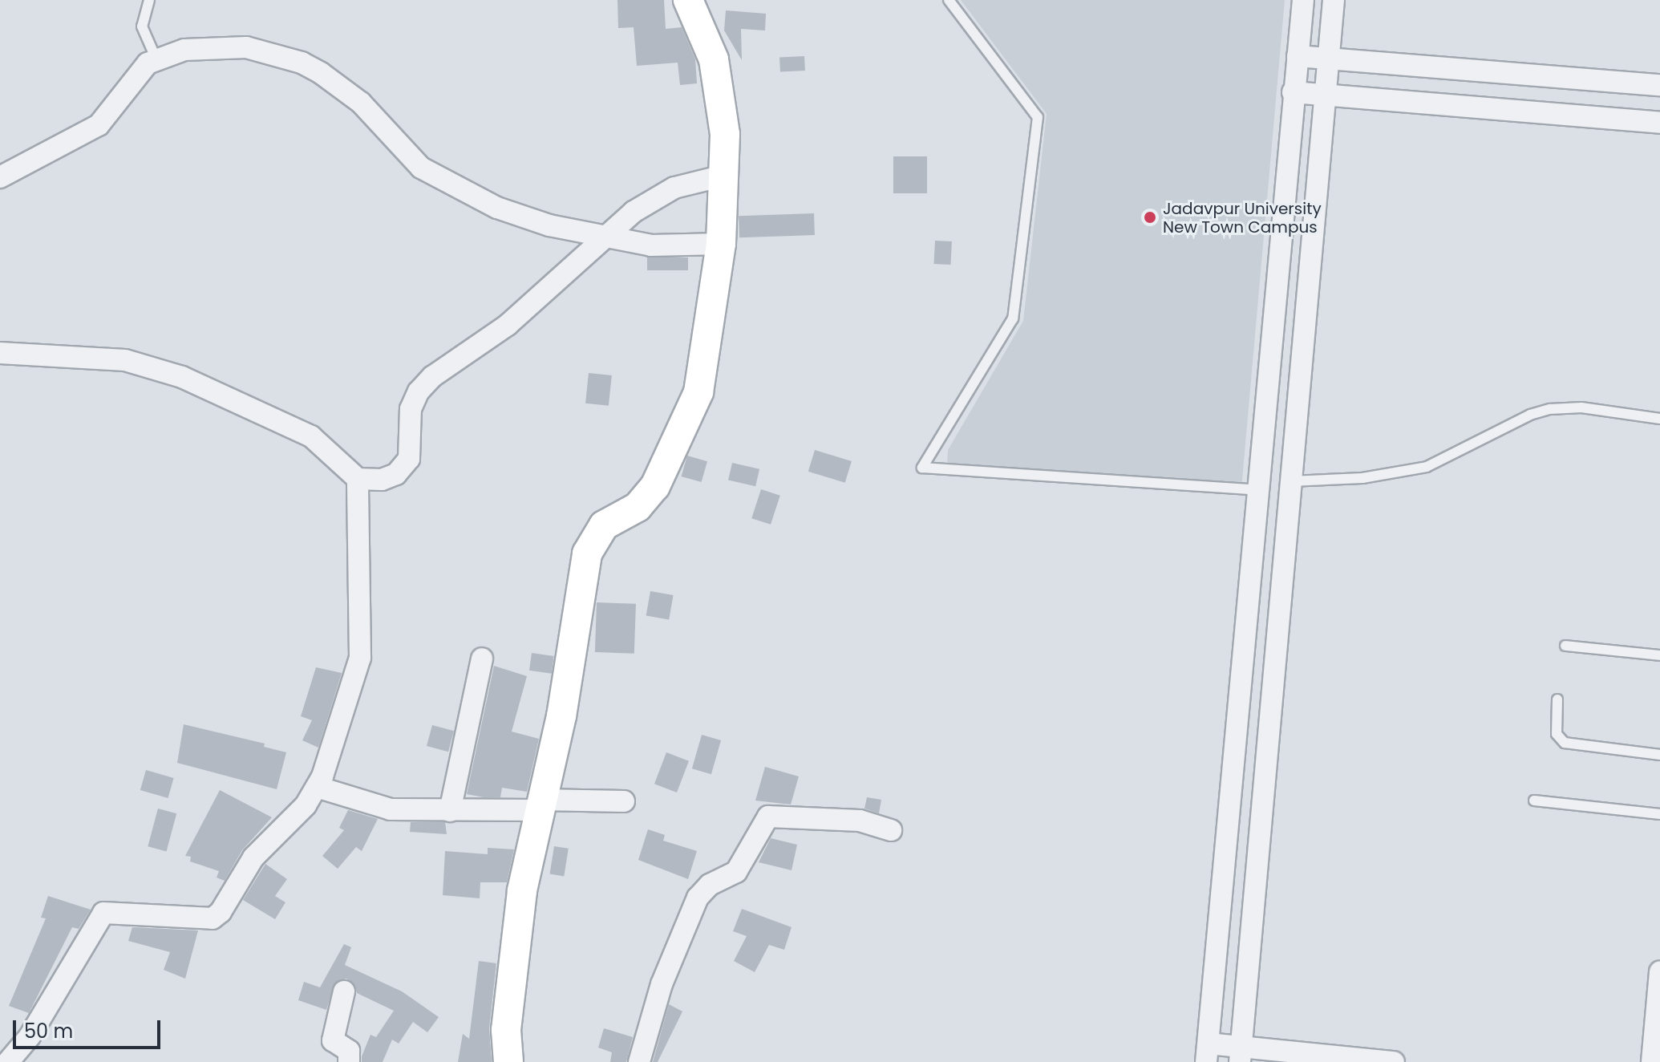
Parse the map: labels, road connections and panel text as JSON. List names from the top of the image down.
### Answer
{
  "places": ["Jadavpur University New Town Campus"],
  "scale_bar": "50 m"
}
